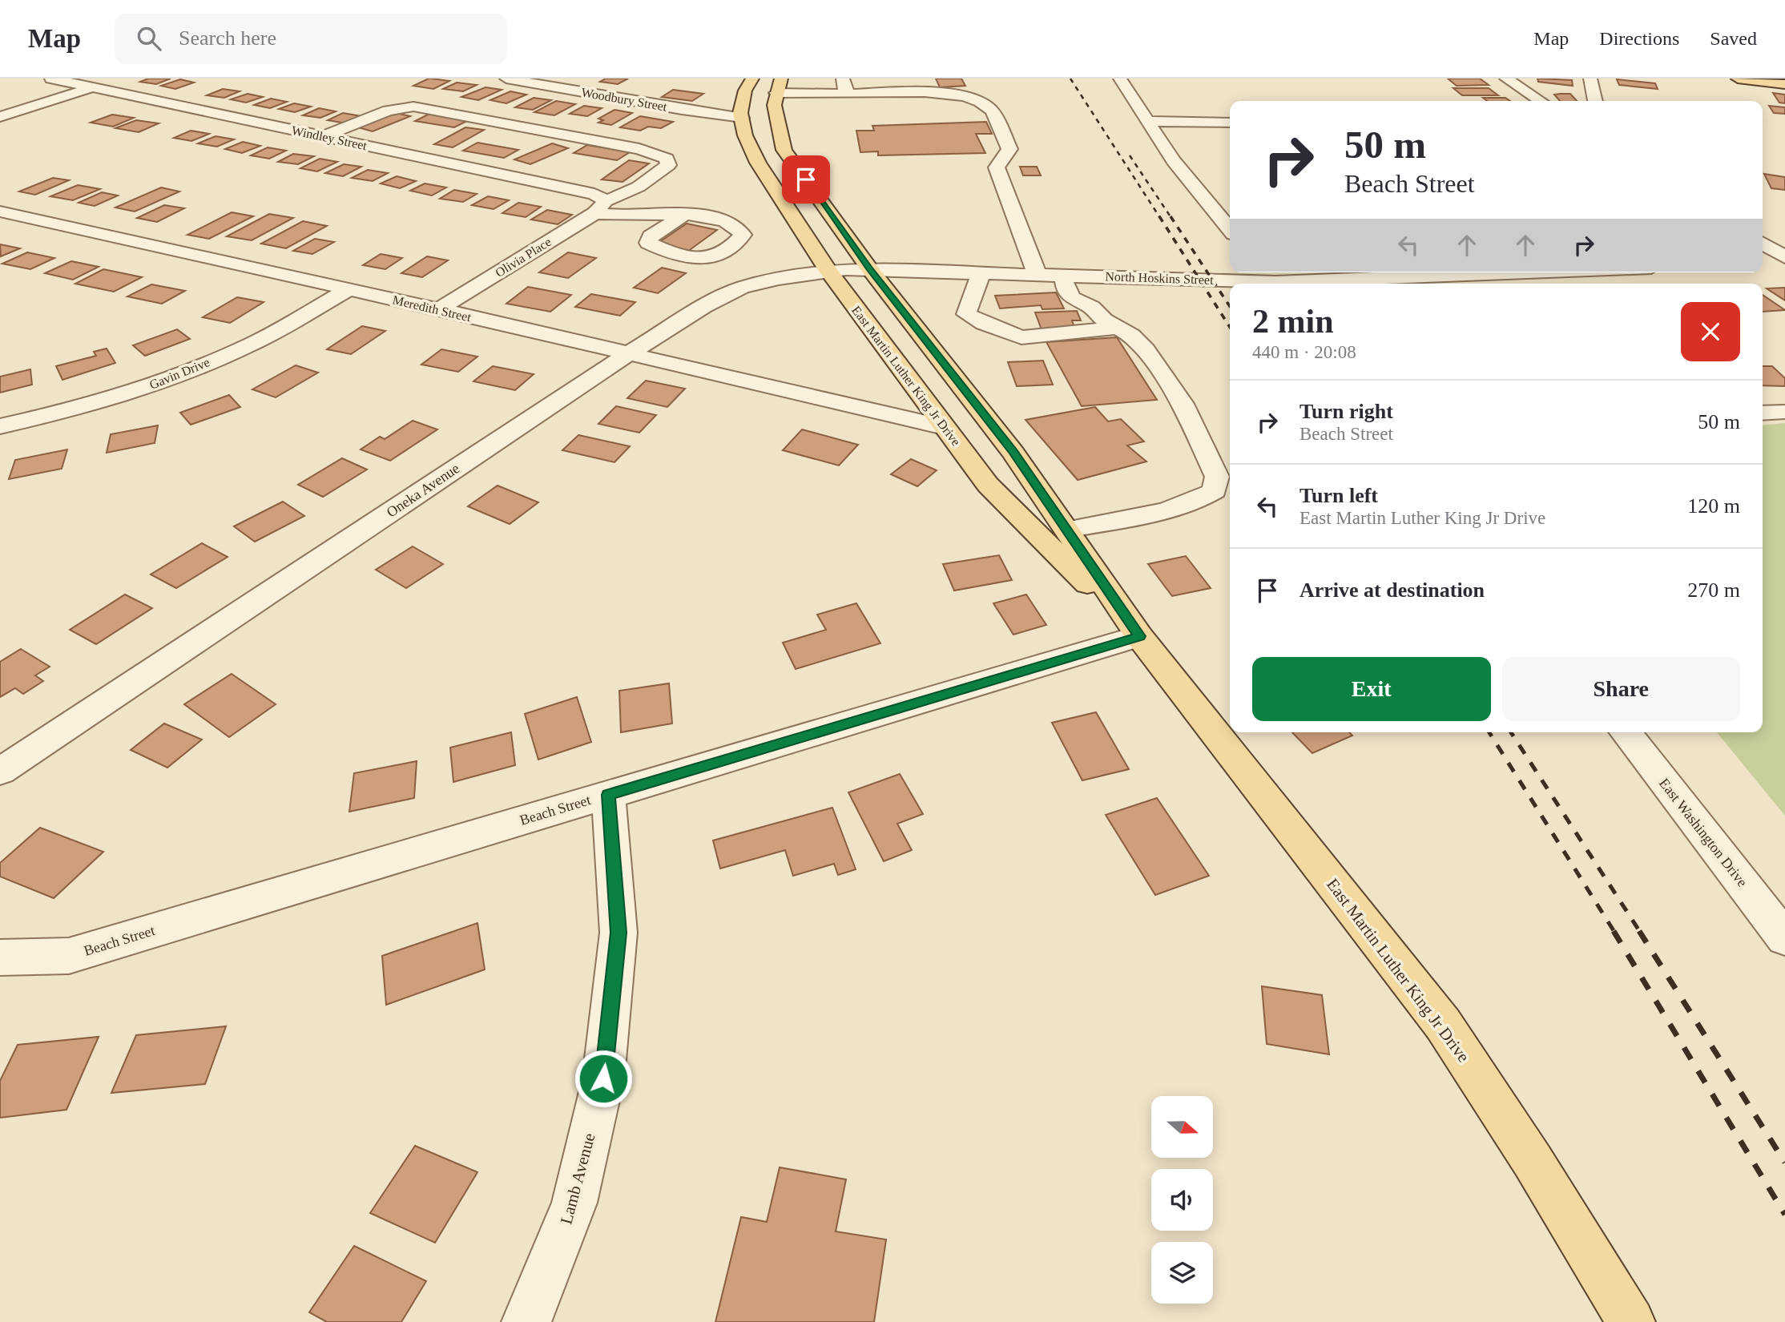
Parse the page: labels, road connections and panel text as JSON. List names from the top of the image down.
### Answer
{
  "streets": {
    "main road": ["East Martin Luther King Jr Drive"],
    "street": [
      "Woodbury Street",
      "Windley Street",
      "Olivia Place",
      "North Hoskins Street",
      "Meredith Street",
      "Gavin Drive",
      "Oneka Avenue",
      "Beach Street",
      "East Washington Drive",
      "Lamb Avenue"
    ]
  },
  "crossings": [
    ["Woodbury Street", "East Martin Luther King Jr Drive"],
    ["Windley Street", "Olivia Place"],
    ["Windley Street", "Oneka Avenue"],
    ["Olivia Place", "Meredith Street"],
    ["North Hoskins Street", "East Martin Luther King Jr Drive"],
    ["North Hoskins Street", "Oneka Avenue"],
    ["Meredith Street", "Gavin Drive"],
    ["Meredith Street", "East Martin Luther King Jr Drive"],
    ["Meredith Street", "Oneka Avenue"],
    ["East Martin Luther King Jr Drive", "Oneka Avenue"],
    ["East Martin Luther King Jr Drive", "Beach Street"],
    ["Beach Street", "Lamb Avenue"]
  ],
  "north": "right",
  "page": {
    "header": "Map",
    "search": "Search here",
    "nav": ["Map", "Directions", "Saved"],
    "turn": ["50 m", "Beach Street"],
    "heading": ["2 min", "440 m · 20:08"],
    "list": [
      {
        "name": "Turn right",
        "note": "Beach Street",
        "value": "50 m"
      },
      {
        "name": "Turn left",
        "note": "East Martin Luther King Jr Drive",
        "value": "120 m"
      },
      {
        "name": "Arrive at destination",
        "value": "270 m"
      }
    ],
    "buttons": ["Exit", "Share"]
  }
}
